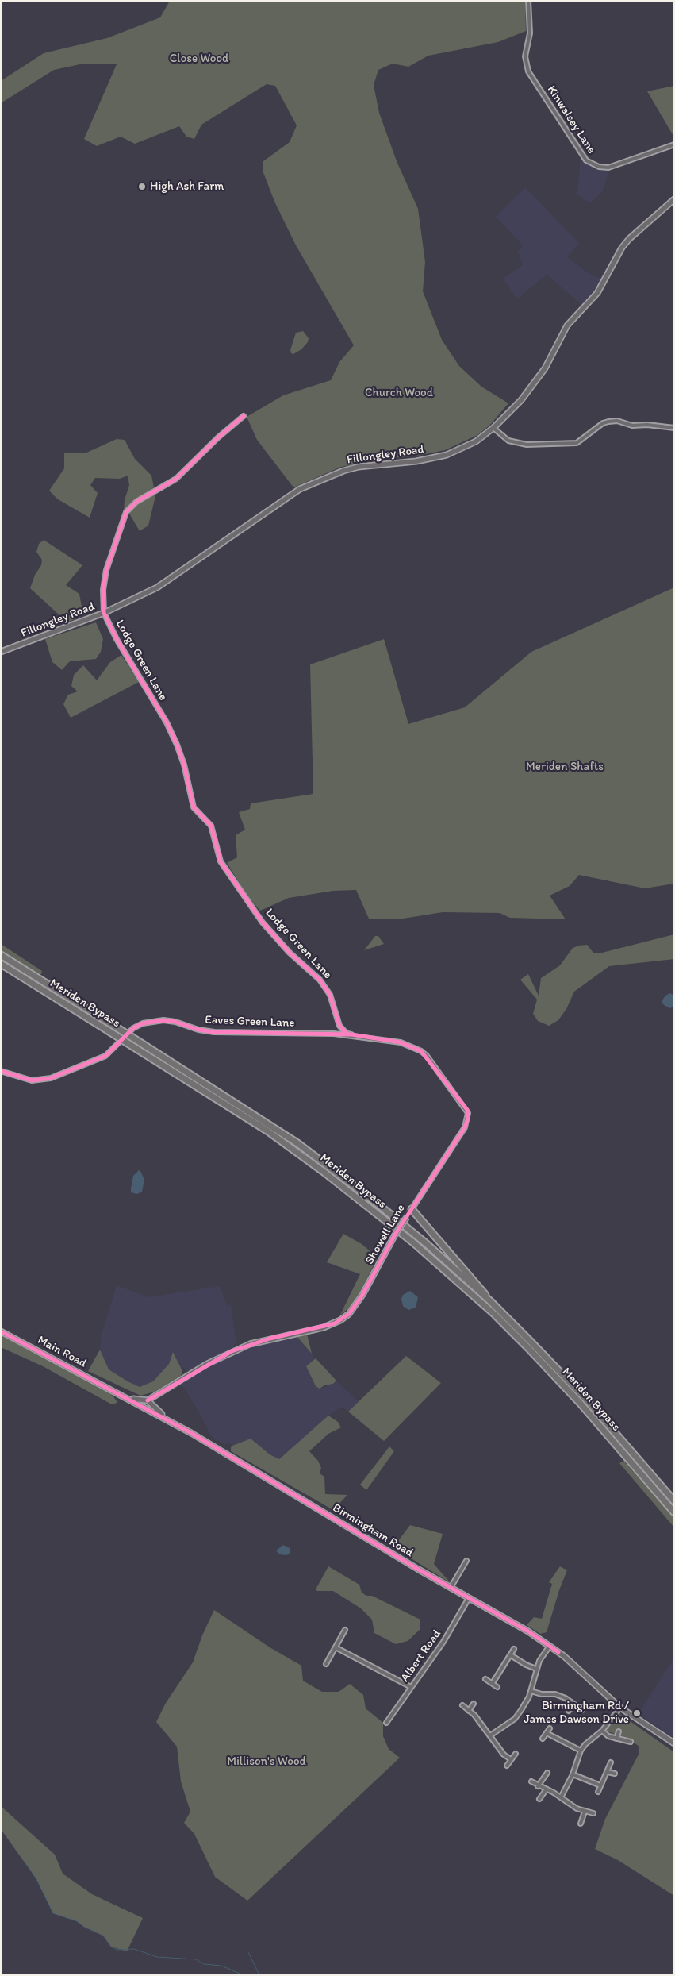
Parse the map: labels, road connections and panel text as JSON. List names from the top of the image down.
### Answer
{
  "streets": {
    "highway": ["Meriden Bypass"],
    "main road": [
      "Fillongley Road",
      "Showell Lane",
      "Main Road",
      "Birmingham Road"
    ],
    "street": [
      "Kinwalsey Lane",
      "Lodge Green Lane",
      "Eaves Green Lane",
      "Albert Road"
    ]
  },
  "crossings": [
    ["Fillongley Road", "Lodge Green Lane"],
    ["Eaves Green Lane", "Showell Lane"],
    ["Showell Lane", "Main Road"],
    ["Showell Lane", "Birmingham Road"],
    ["Main Road", "Birmingham Road"],
    ["Birmingham Road", "Albert Road"]
  ],
  "parks": [
    "Close Wood",
    "Church Wood",
    "Meriden Shafts",
    "Millison's Wood"
  ],
  "places": ["High Ash Farm", "Birmingham Rd / James Dawson Drive"]
}
